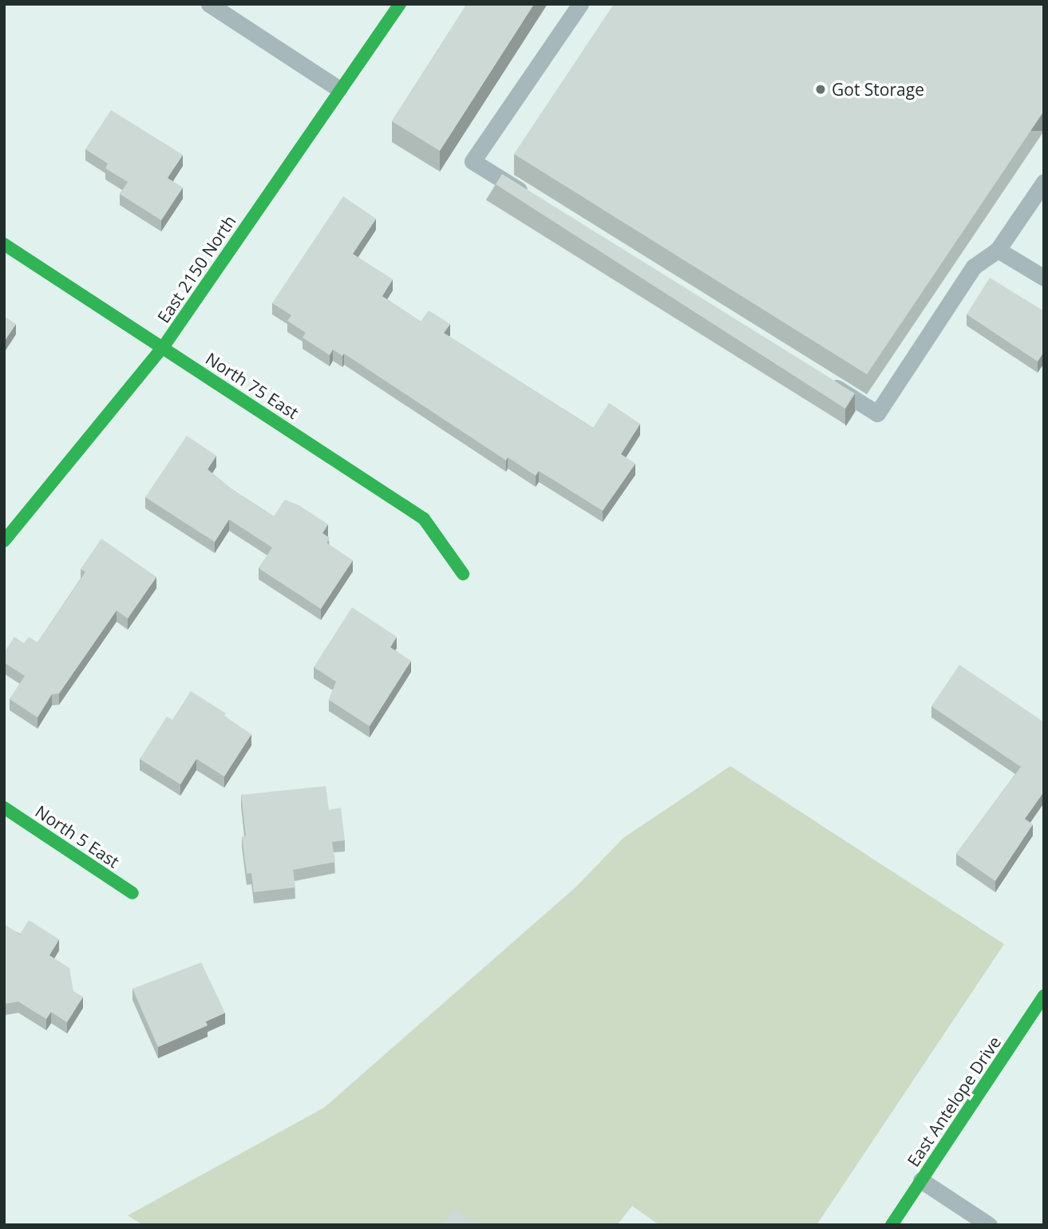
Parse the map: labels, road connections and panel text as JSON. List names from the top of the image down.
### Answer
{
  "streets": {
    "street": [
      "East 2150 North",
      "North 75 East",
      "North 5 East",
      "East Antelope Drive"
    ]
  },
  "crossings": [
    ["East 2150 North", "North 75 East"]
  ],
  "places": ["Got Storage"]
}
